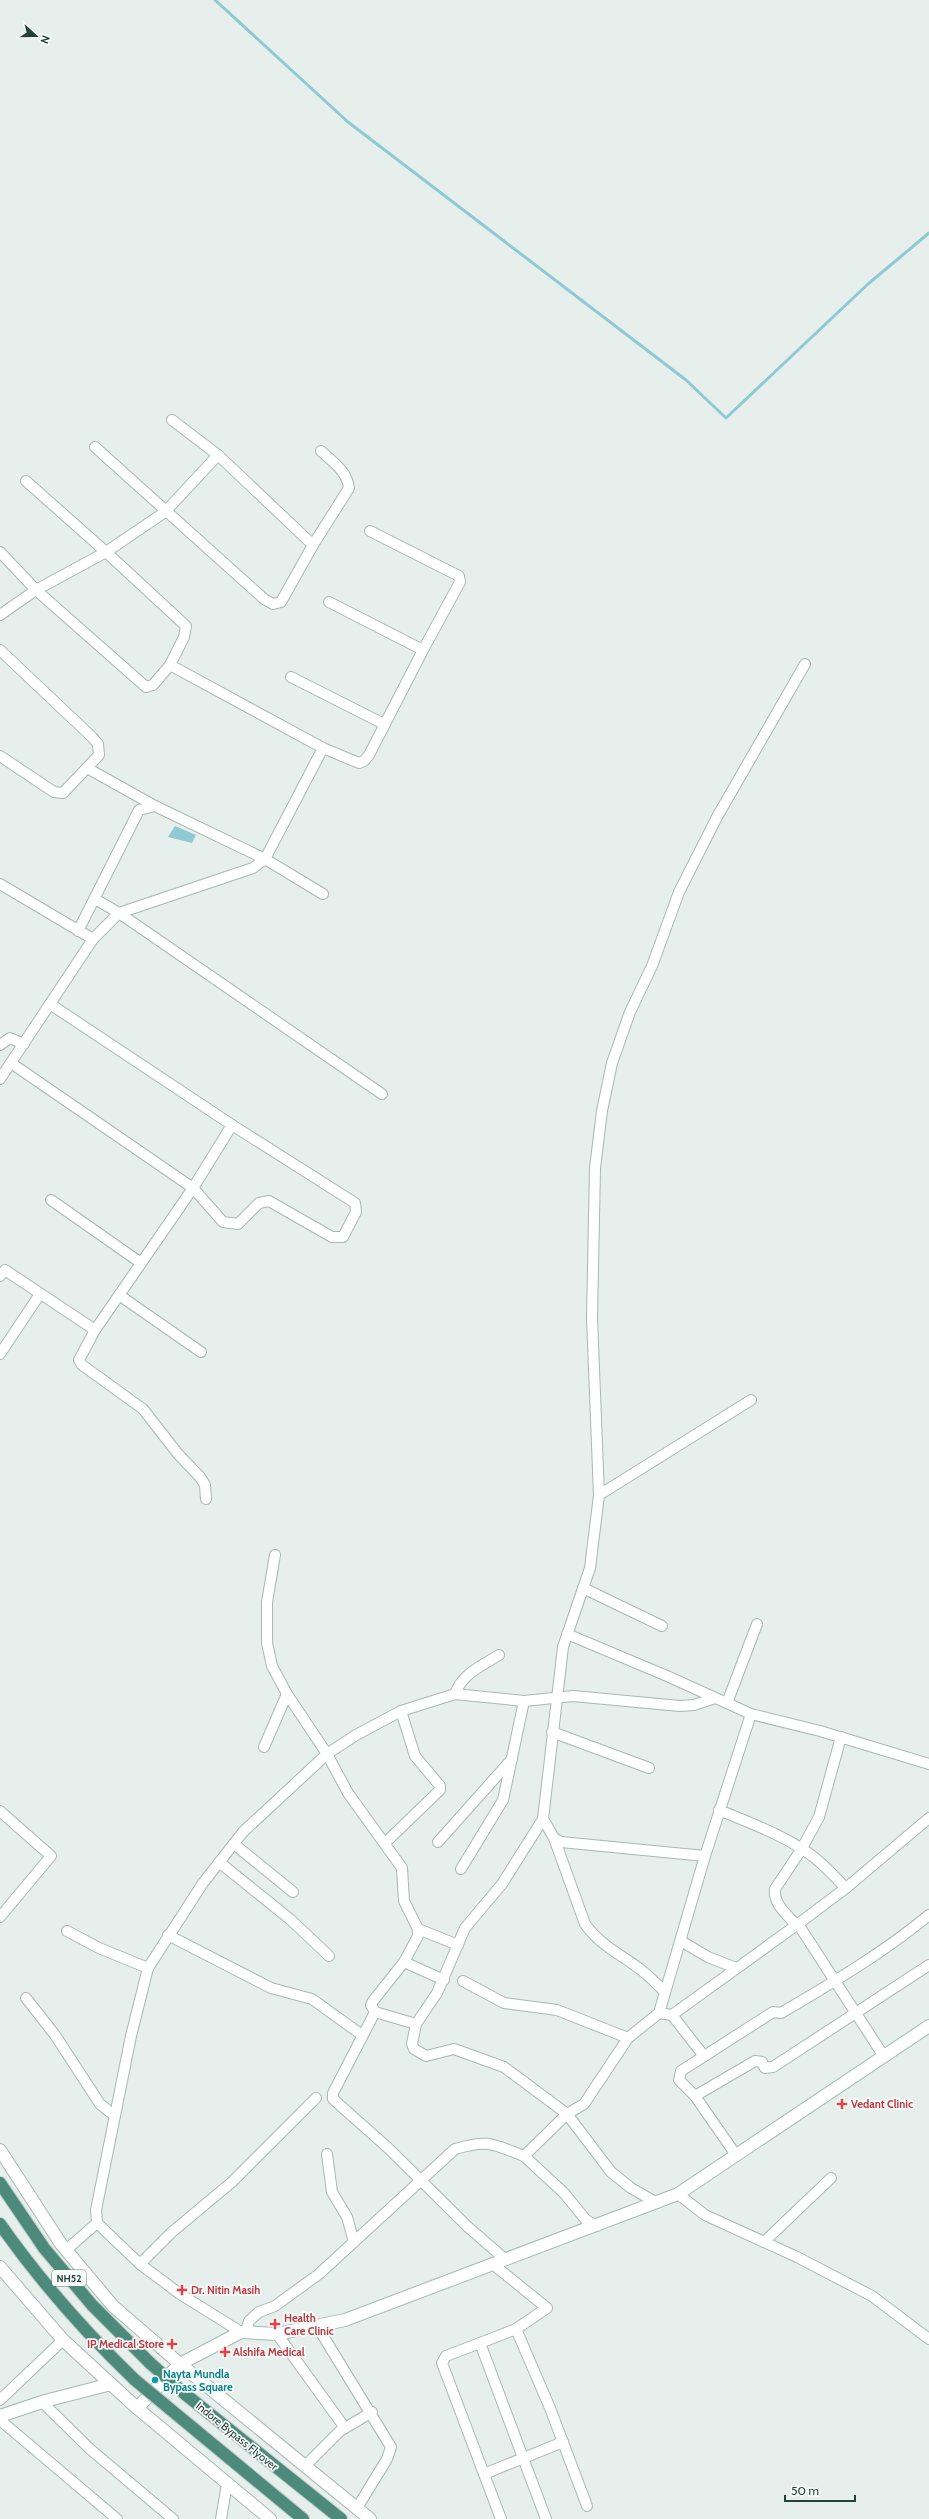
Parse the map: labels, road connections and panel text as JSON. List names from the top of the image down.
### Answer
{
  "streets": {
    "highway": ["NH52", "Indore Bypass Flyover"]
  },
  "places": {
    "health": [
      "Vedant Clinic",
      "Dr. Nitin Masih",
      "Health Care Clinic",
      "IP Medical Store",
      "Alshifa Medical"
    ],
    "other": ["Nayta Mundla Bypass Square"]
  },
  "scale_bar": "50 m",
  "north": "right"
}
